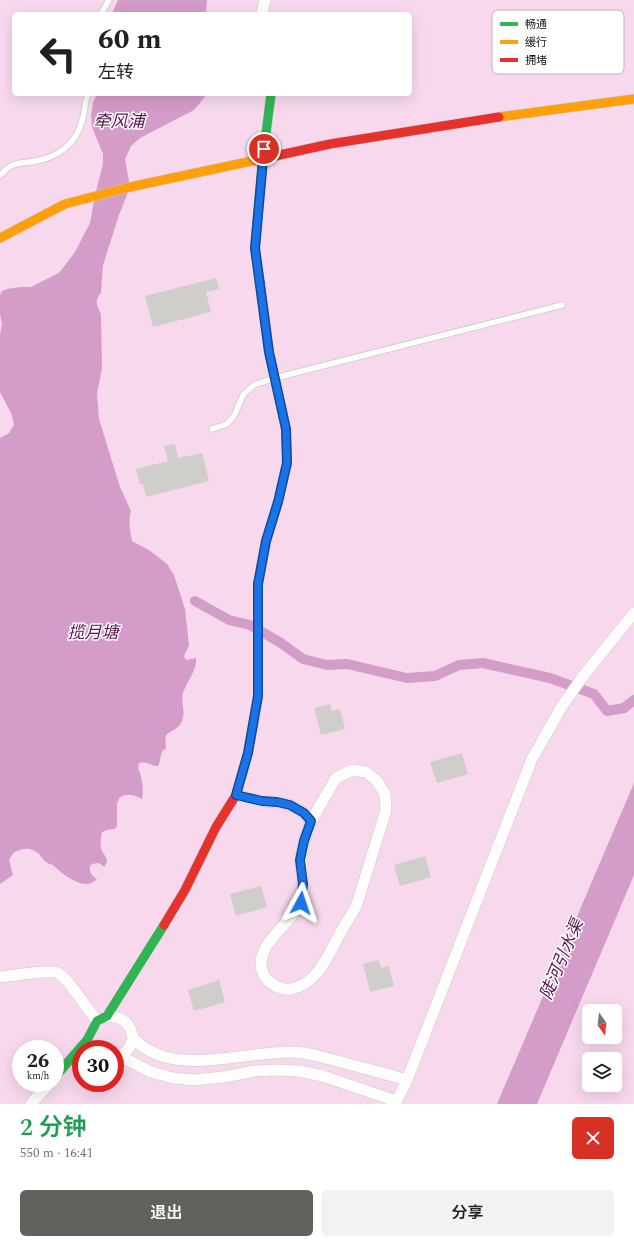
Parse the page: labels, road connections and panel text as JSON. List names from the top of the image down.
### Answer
{
  "water": ["牵风浦", "揽月塘", "陡河引水渠"],
  "legend": ["畅通", "缓行", "拥堵"],
  "north": "bottom",
  "page": {
    "turn": ["60 m", "左转"],
    "speed": "26 km/h",
    "limit": "30",
    "heading": ["2 分钟", "550 m · 16:41"],
    "buttons": ["退出", "分享"]
  }
}
